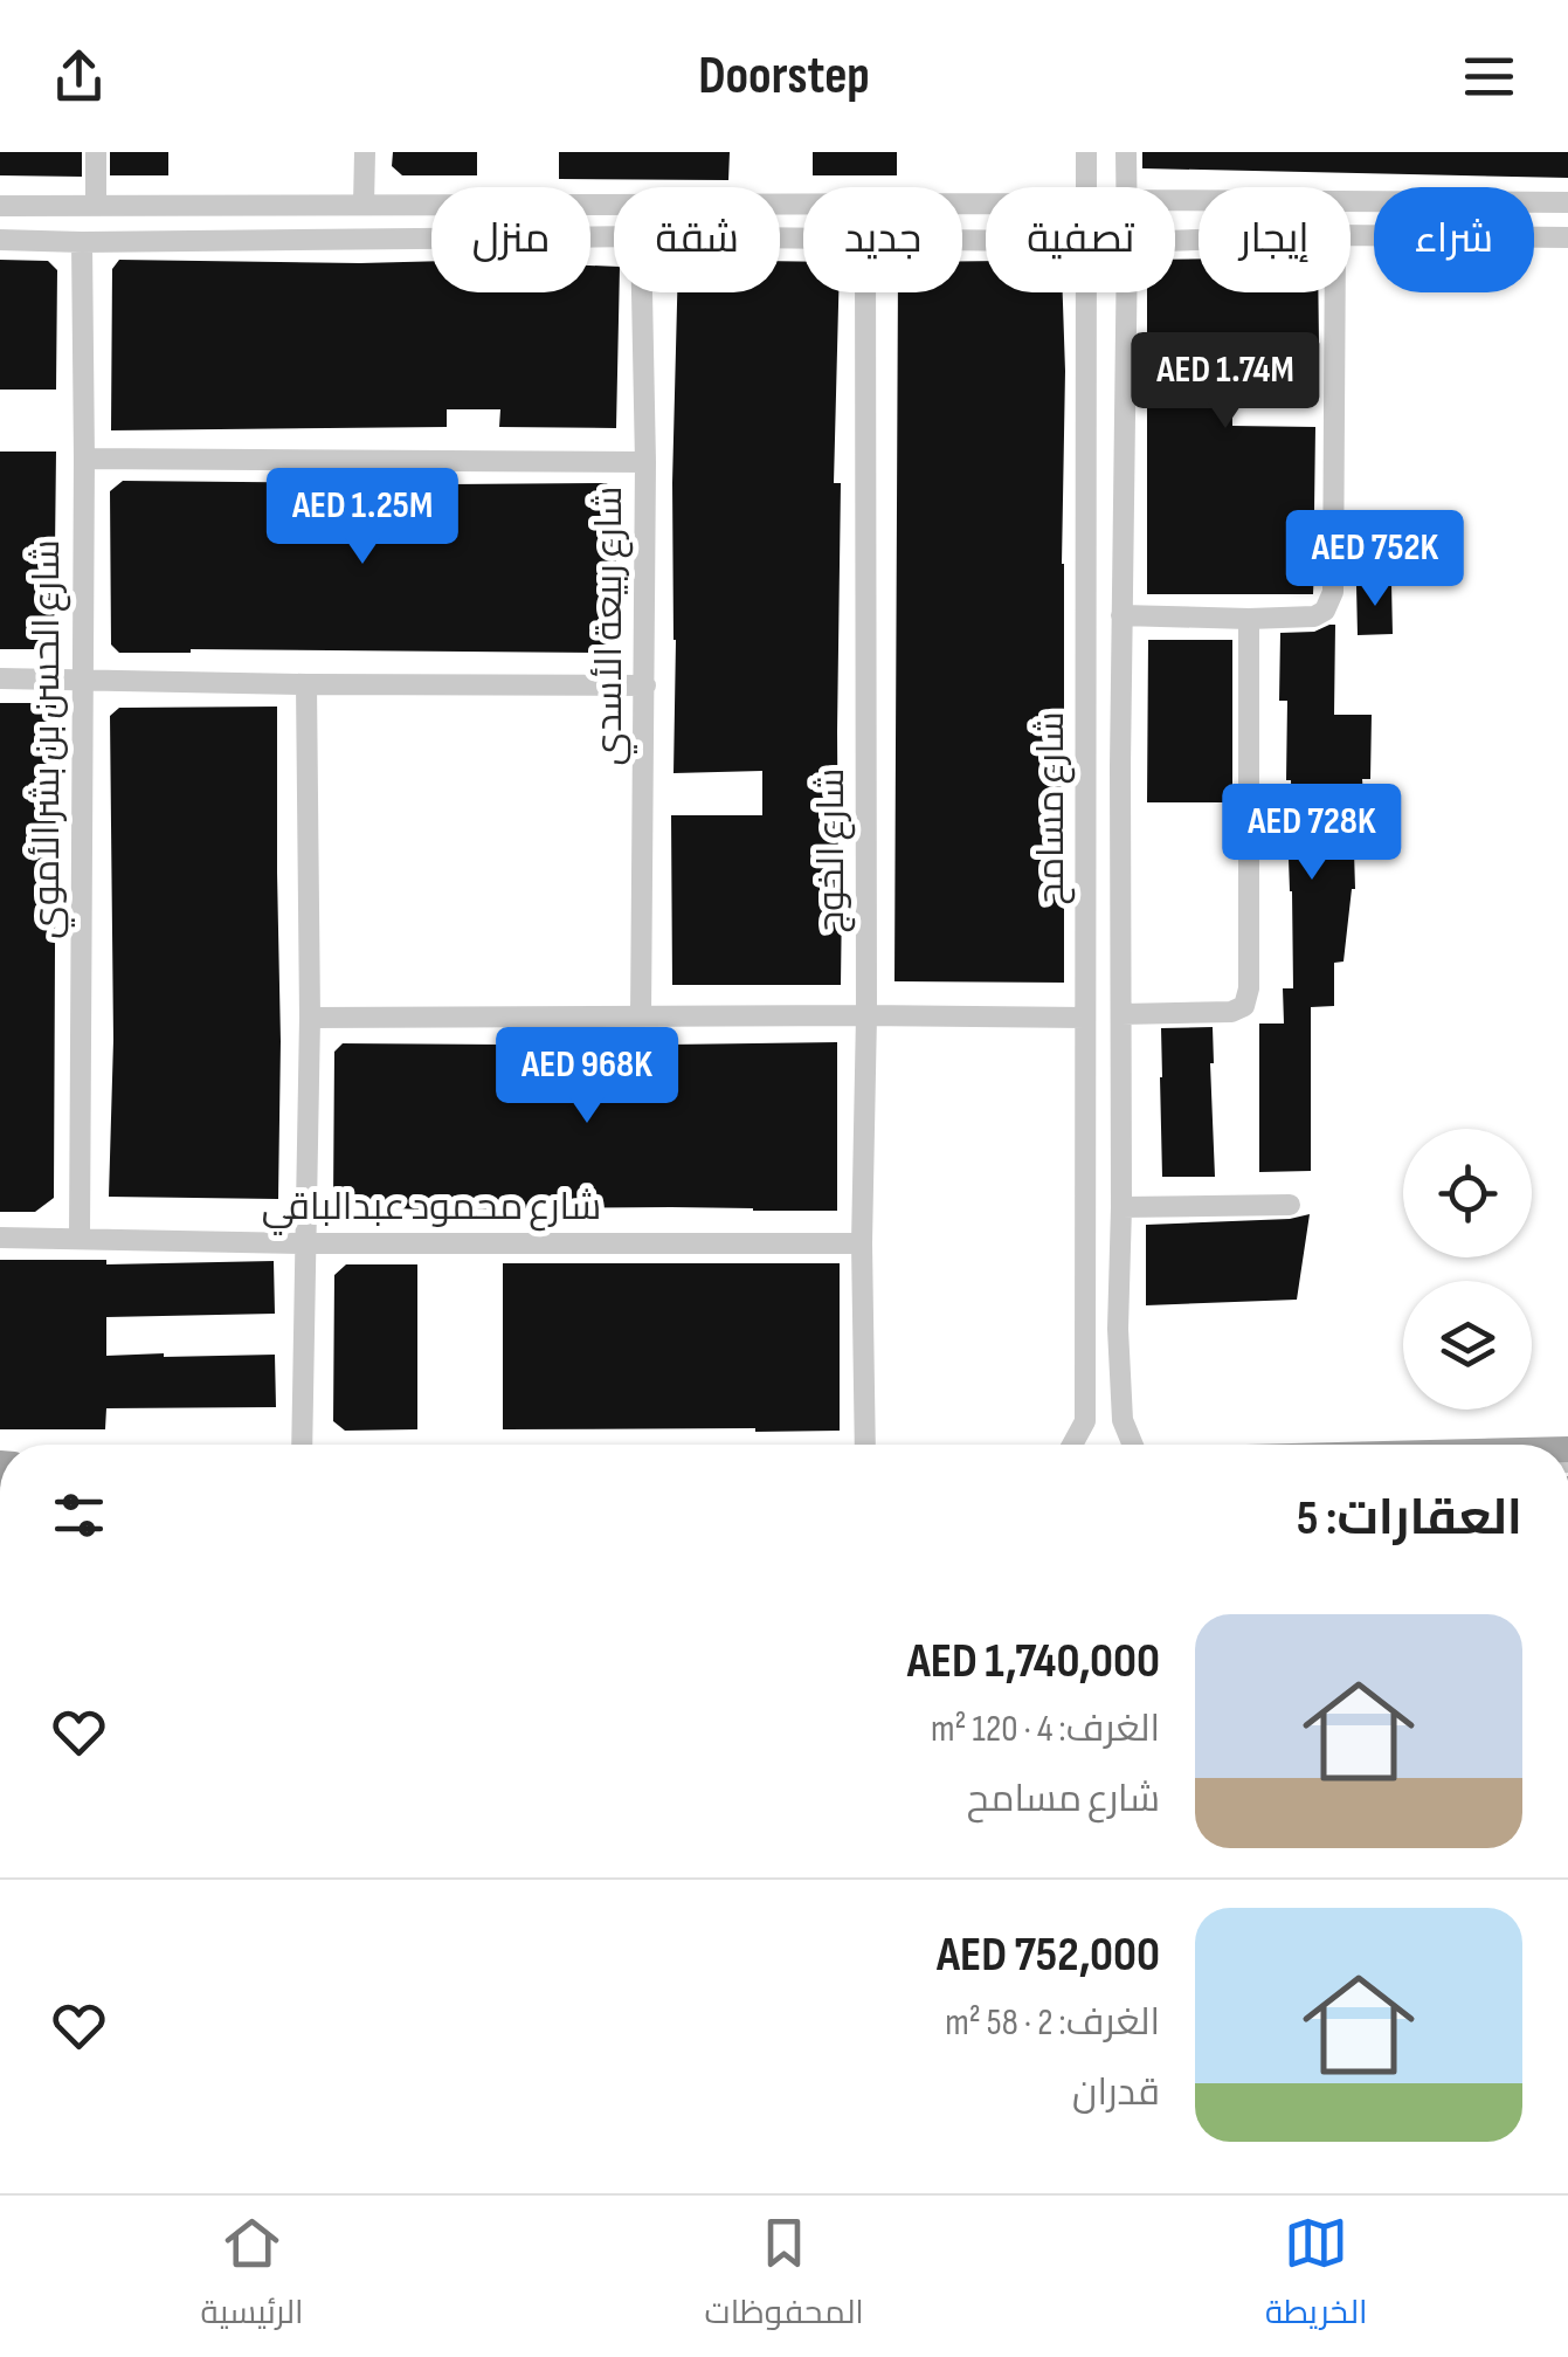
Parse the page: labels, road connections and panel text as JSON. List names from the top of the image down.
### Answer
{
  "streets": {
    "street": [
      "شارع ربيعة الأسدي",
      "شارع الحسن بن بشر الأموي",
      "شارع مسامح",
      "شارع الخوج",
      "شارع محمود عبدالباقي"
    ]
  },
  "crossings": [
    ["شارع الحسن بن بشر الأموي", "شارع محمود عبدالباقي"],
    ["شارع الخوج", "شارع محمود عبدالباقي"]
  ],
  "page": {
    "header": "Doorstep",
    "chip": [
      "شراء",
      "إيجار",
      "تصفية",
      "جديد",
      "شقة",
      "منزل"
    ],
    "price": [
      "AED 1.74M",
      "AED 1.25M",
      "AED 752K",
      "AED 728K",
      "AED 968K"
    ],
    "heading": "العقارات: 5",
    "list": [
      {
        "name": "AED 1,740,000",
        "note": "الغرف: 4 · 120 m² · شارع مسامح"
      },
      {
        "name": "AED 752,000",
        "note": "الغرف: 2 · 58 m² · قدران"
      }
    ],
    "tabs": ["الخريطة", "المحفوظات", "الرئيسية"]
  }
}
